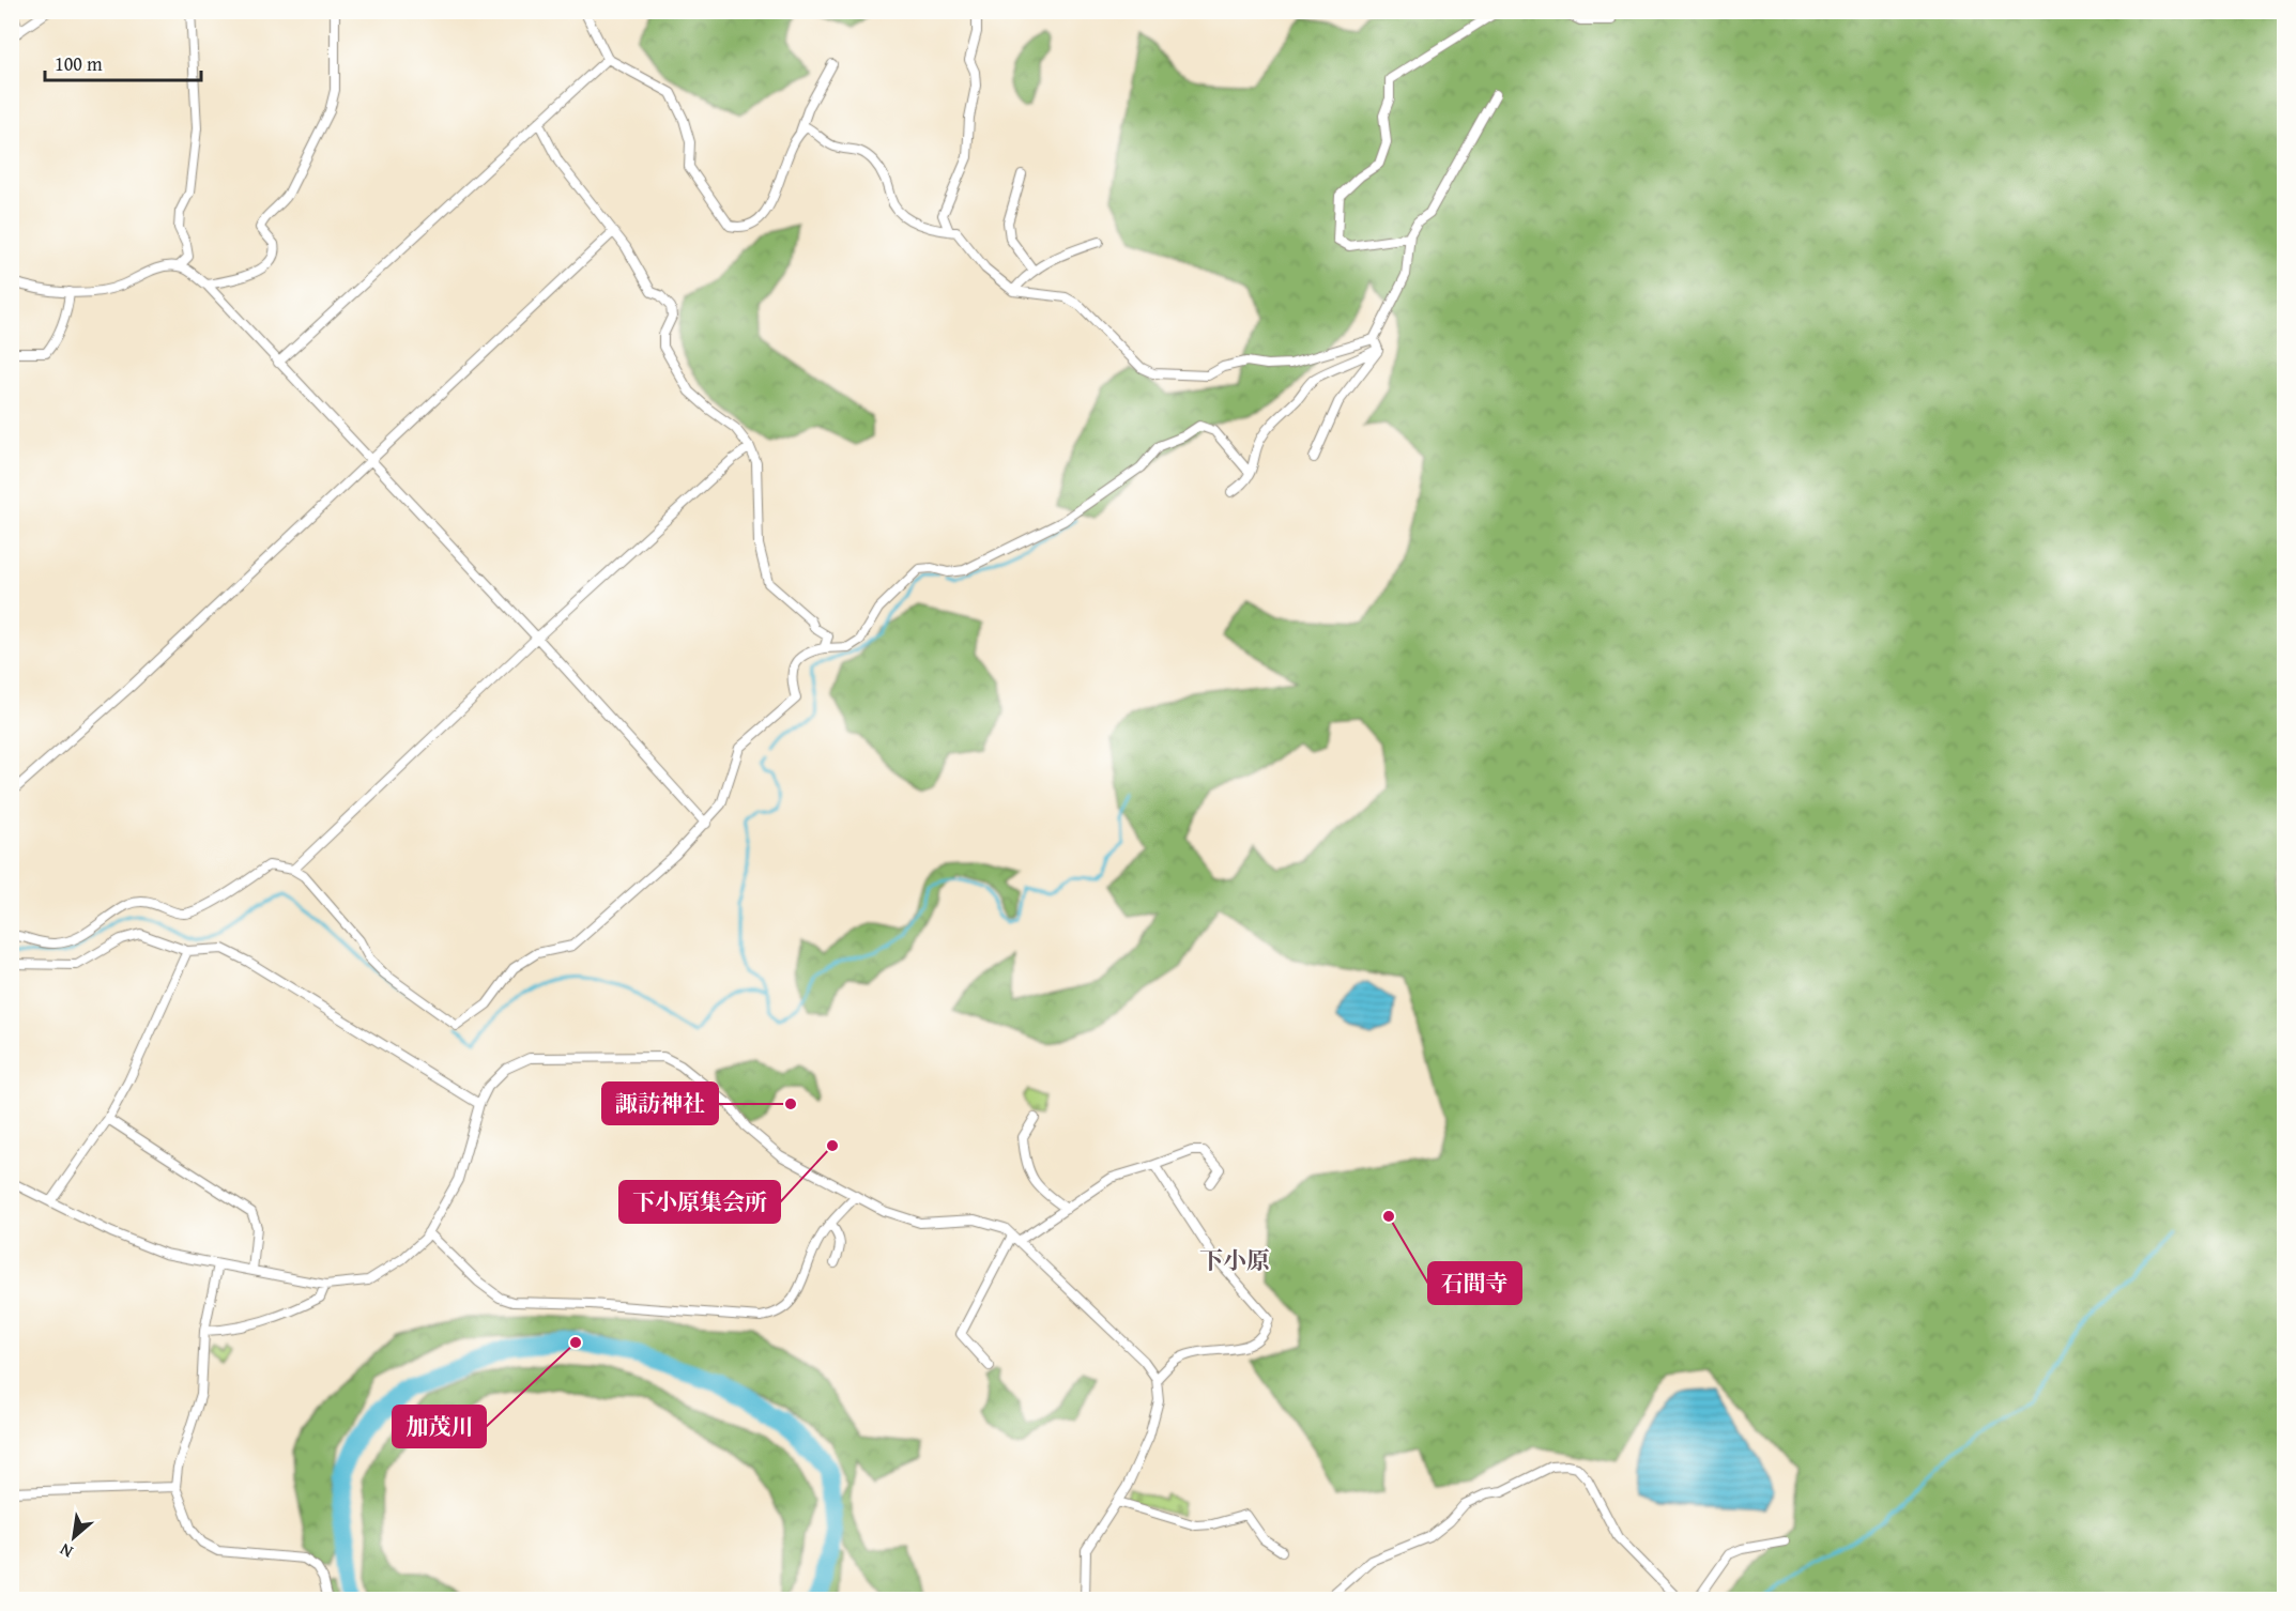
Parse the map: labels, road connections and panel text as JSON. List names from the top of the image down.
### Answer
{
  "districts": ["下小原"],
  "places": [
    "諏訪神社",
    "下小原集会所",
    "石間寺",
    "加茂川"
  ],
  "scale_bar": "100 m",
  "north": "bottom left"
}
